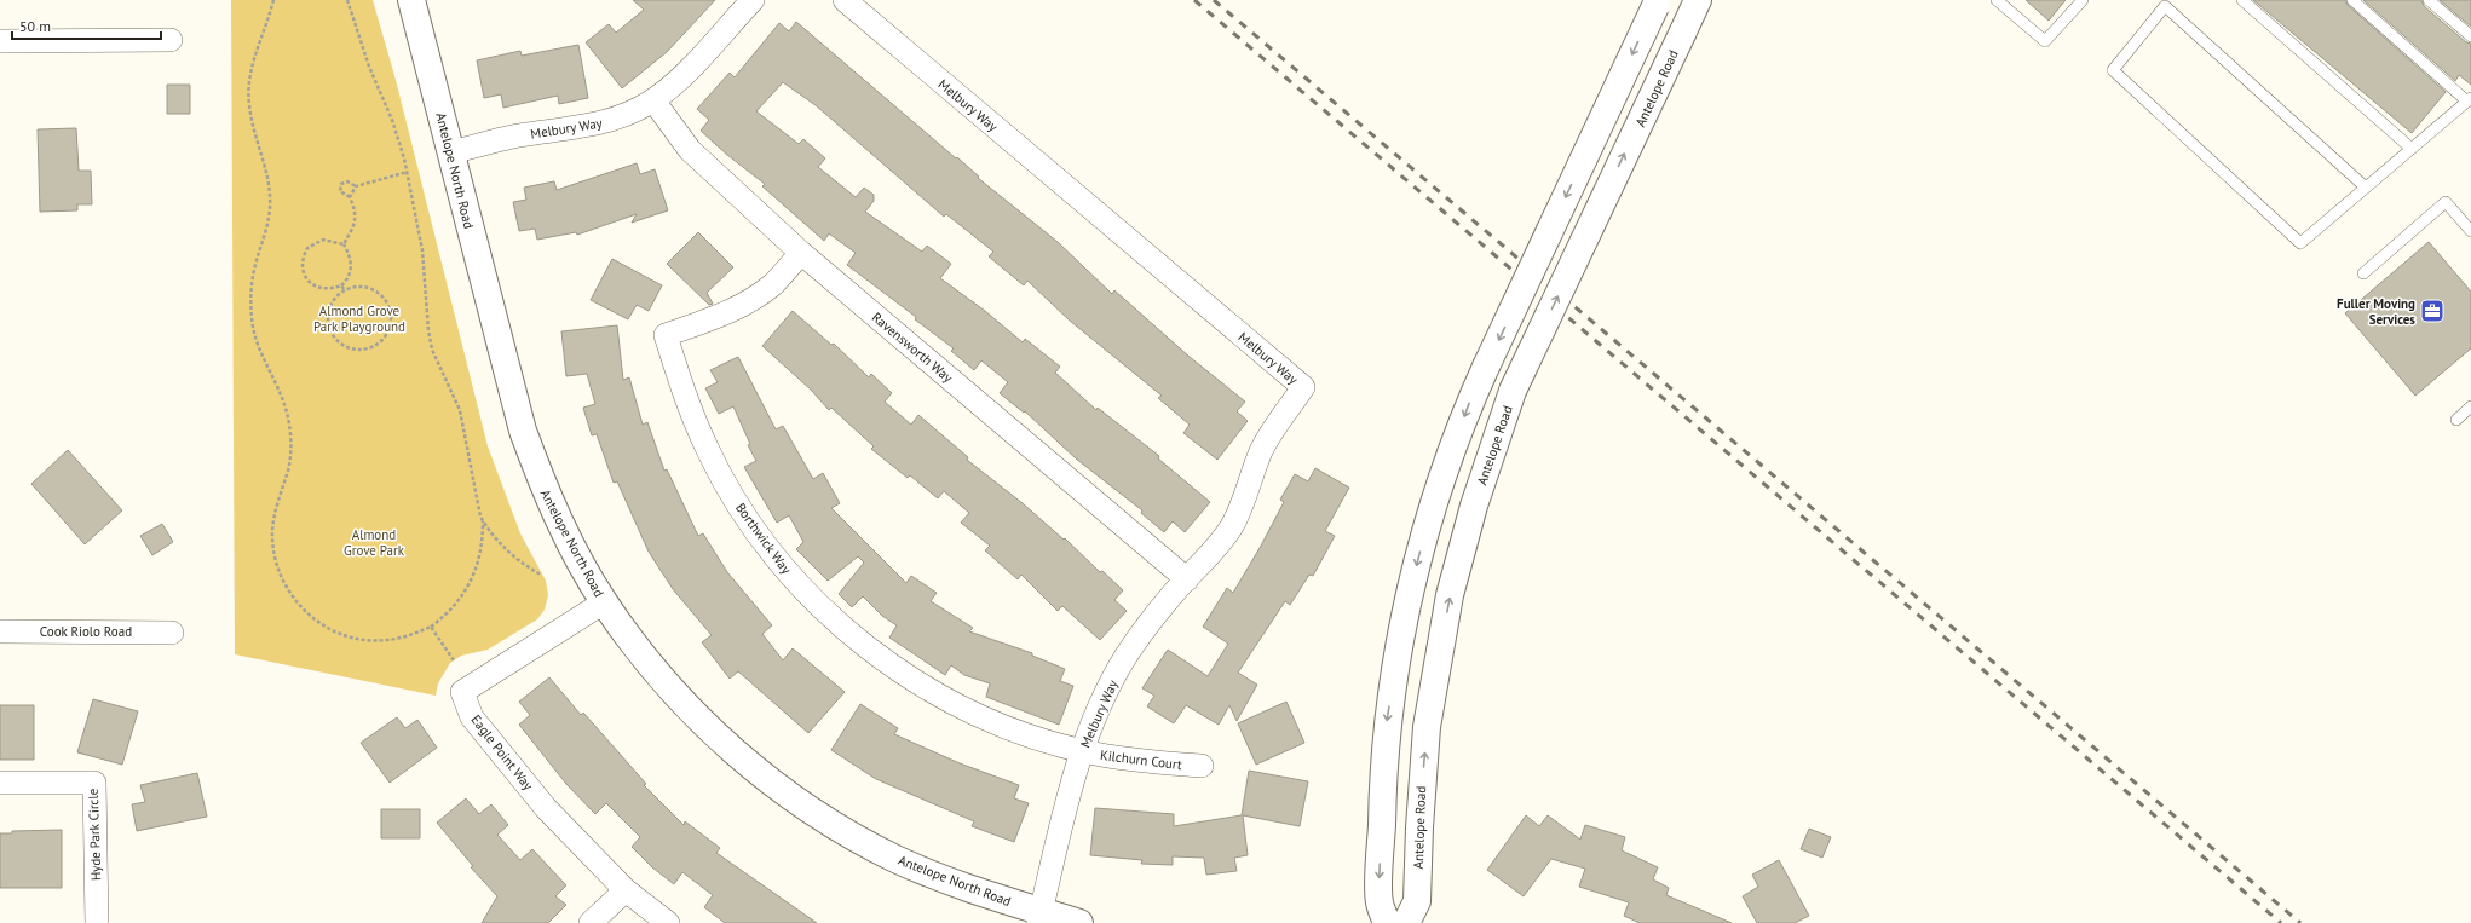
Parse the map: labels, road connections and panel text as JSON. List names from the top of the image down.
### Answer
{
  "streets": {
    "main road": ["Antelope Road", "Antelope North Road"],
    "street": [
      "Melbury Way",
      "Ravensworth Way",
      "Borthwick Way",
      "Cook Riolo Road",
      "Eagle Point Way",
      "Kilchurn Court",
      "Hyde Park Circle"
    ]
  },
  "crossings": [
    ["Melbury Way", "Antelope North Road"],
    ["Melbury Way", "Ravensworth Way"],
    ["Melbury Way", "Borthwick Way"],
    ["Melbury Way", "Kilchurn Court"],
    ["Antelope North Road", "Eagle Point Way"],
    ["Ravensworth Way", "Borthwick Way"],
    ["Borthwick Way", "Kilchurn Court"]
  ],
  "parks": ["Almond Grove Park Playground", "Almond Grove Park"],
  "places": {
    "office": ["Fuller Moving Services"]
  },
  "scale_bar": "50 m"
}
